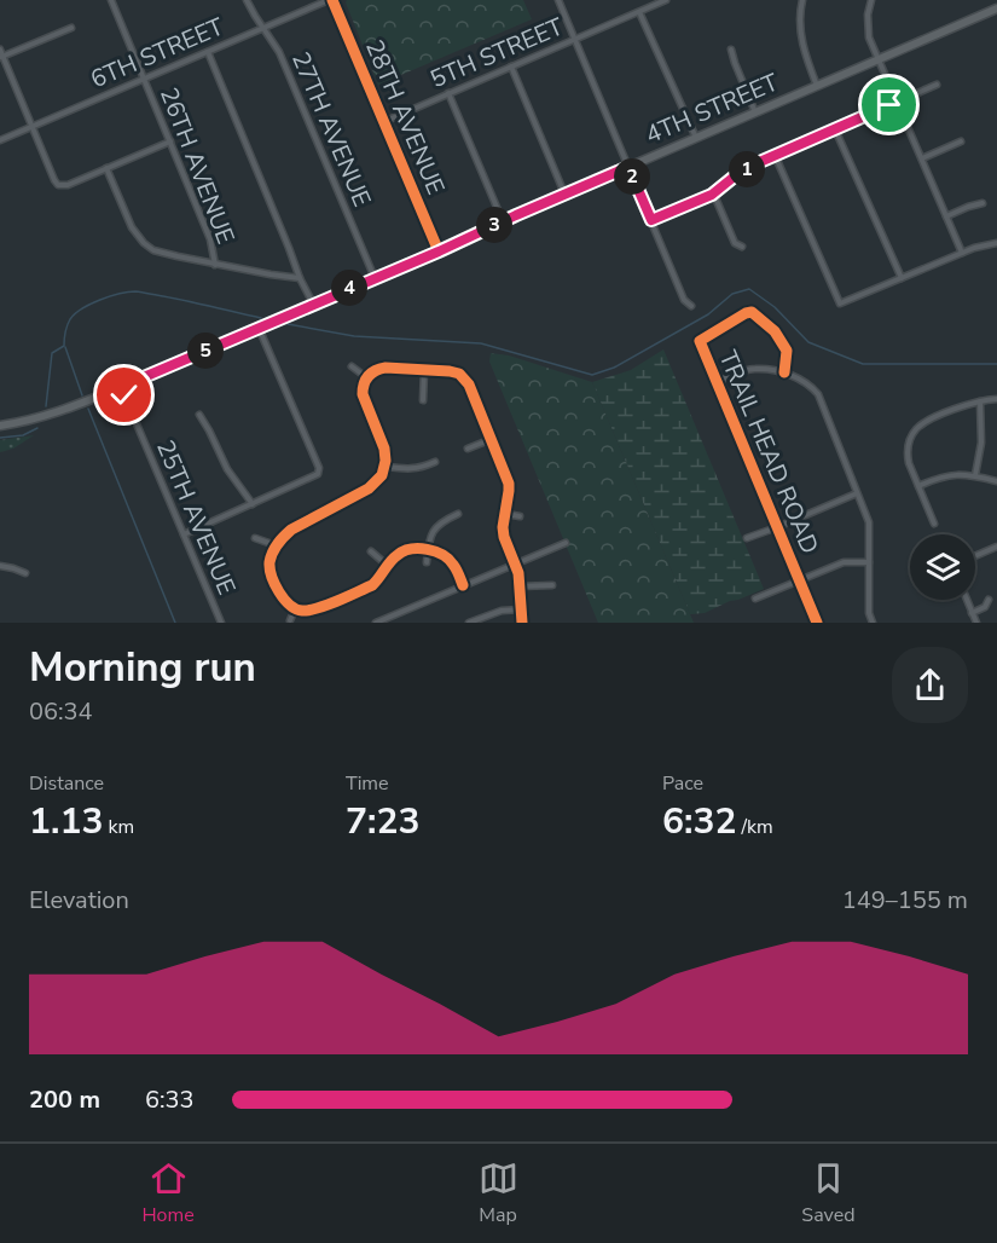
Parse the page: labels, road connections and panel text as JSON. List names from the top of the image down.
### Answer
{
  "streets": {
    "main road": ["4TH STREET", "28TH AVENUE"],
    "street": [
      "6TH STREET",
      "5TH STREET",
      "27TH AVENUE",
      "26TH AVENUE",
      "TRAIL HEAD ROAD",
      "25TH AVENUE"
    ]
  },
  "crossings": [
    ["6TH STREET", "28TH AVENUE"],
    ["6TH STREET", "27TH AVENUE"],
    ["6TH STREET", "26TH AVENUE"],
    ["5TH STREET", "28TH AVENUE"],
    ["4TH STREET", "28TH AVENUE"],
    ["4TH STREET", "27TH AVENUE"],
    ["4TH STREET", "25TH AVENUE"]
  ],
  "page": {
    "pins": [
      "1",
      "2",
      "3",
      "4",
      "5"
    ],
    "heading": ["Morning run", "06:34"],
    "stats": [
      ["Distance", "1.13 km"],
      ["Time", "7:23"],
      ["Pace", "6:32 /km"]
    ],
    "chart": ["Elevation", "149–155 m"],
    "list": [
      {
        "name": "200 m",
        "note": "6:33"
      }
    ],
    "tabs": ["Home", "Map", "Saved"]
  }
}
